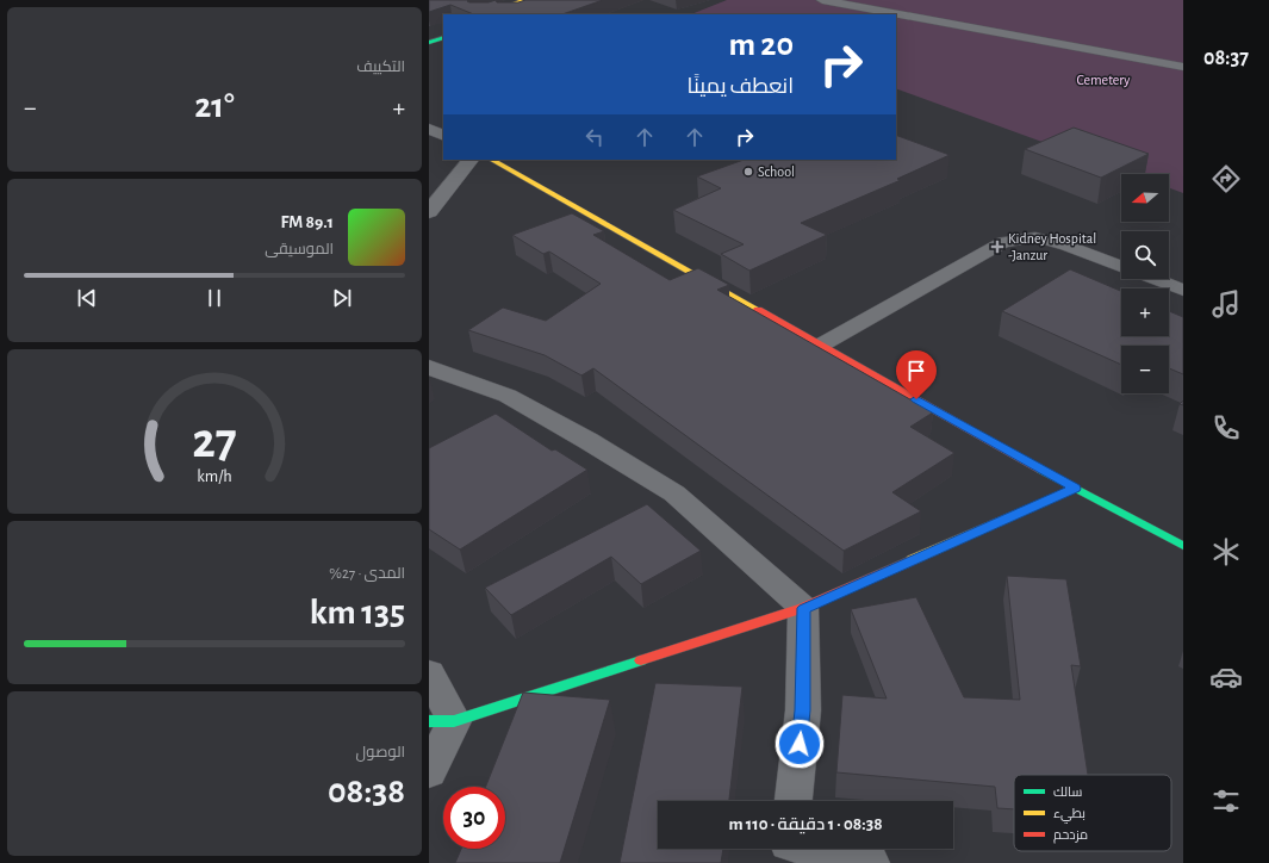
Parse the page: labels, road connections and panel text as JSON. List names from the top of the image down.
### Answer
{
  "parks": ["Cemetery"],
  "places": {
    "other": ["School"],
    "health": ["Kidney Hospital -Janzur"]
  },
  "legend": ["سالك", "بطيء", "مزدحم"],
  "north": "left",
  "page": {
    "tabs": "08:37",
    "tile": [
      "التكييف",
      ["المدى · 27%", "135 km"],
      ["الوصول", "08:38"]
    ],
    "turn": ["20 m", "انعطف يمينًا"],
    "heat": ["−", "21°", "+"],
    "map_buttons": ["+", "−"],
    "song": ["89.1 FM", "الموسيقى"],
    "limit": "30",
    "trip": "08:38 · 1 دقيقة · 110 m",
    "gauge": ["27", "km/h"]
  }
}
